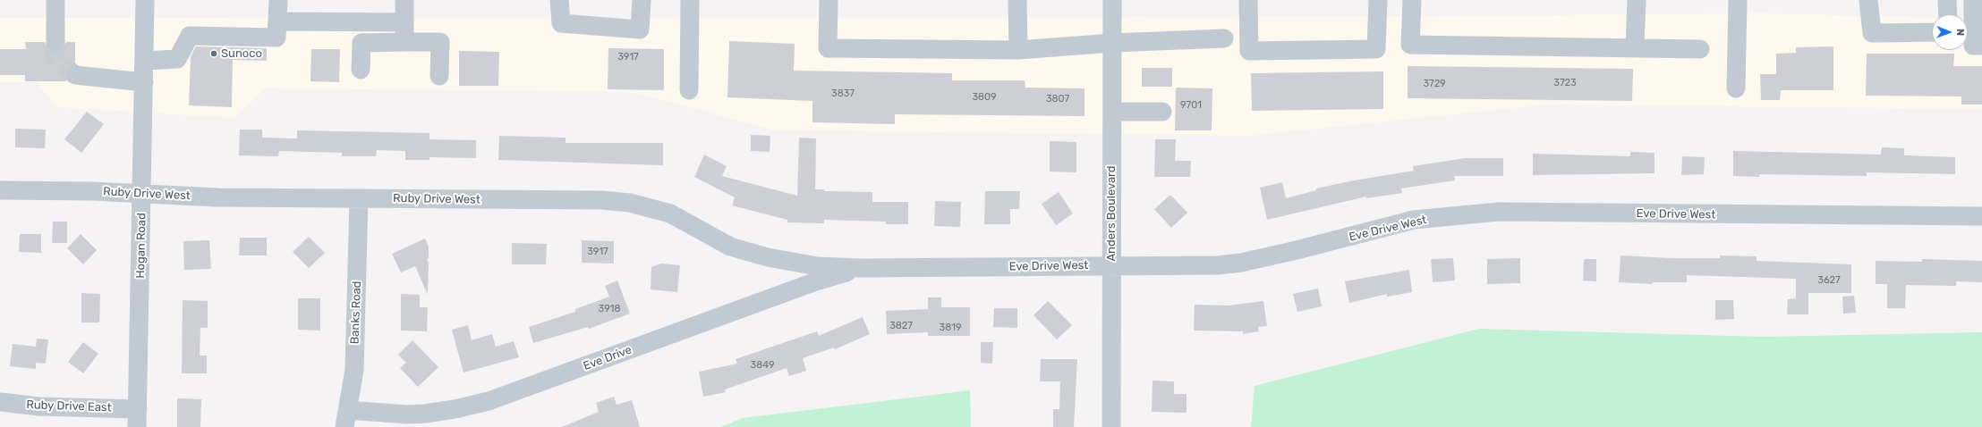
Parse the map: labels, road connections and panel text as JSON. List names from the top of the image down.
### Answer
{
  "streets": {
    "street": [
      "Ruby Drive West",
      "Anders Boulevard",
      "Eve Drive West",
      "Hogan Road",
      "Banks Road",
      "Eve Drive",
      "Ruby Drive East"
    ]
  },
  "crossings": [
    ["Ruby Drive West", "Eve Drive West"],
    ["Ruby Drive West", "Hogan Road"],
    ["Ruby Drive West", "Banks Road"],
    ["Ruby Drive West", "Eve Drive"],
    ["Anders Boulevard", "Eve Drive West"],
    ["Eve Drive West", "Eve Drive"],
    ["Hogan Road", "Ruby Drive East"],
    ["Banks Road", "Eve Drive"]
  ],
  "places": ["Sunoco"],
  "house_numbers": [
    "3917",
    "3723",
    "3729",
    "3837",
    "3809",
    "3807",
    "9701",
    "3917",
    "3627",
    "3918",
    "3827",
    "3819",
    "3849"
  ],
  "north": "right"
}
